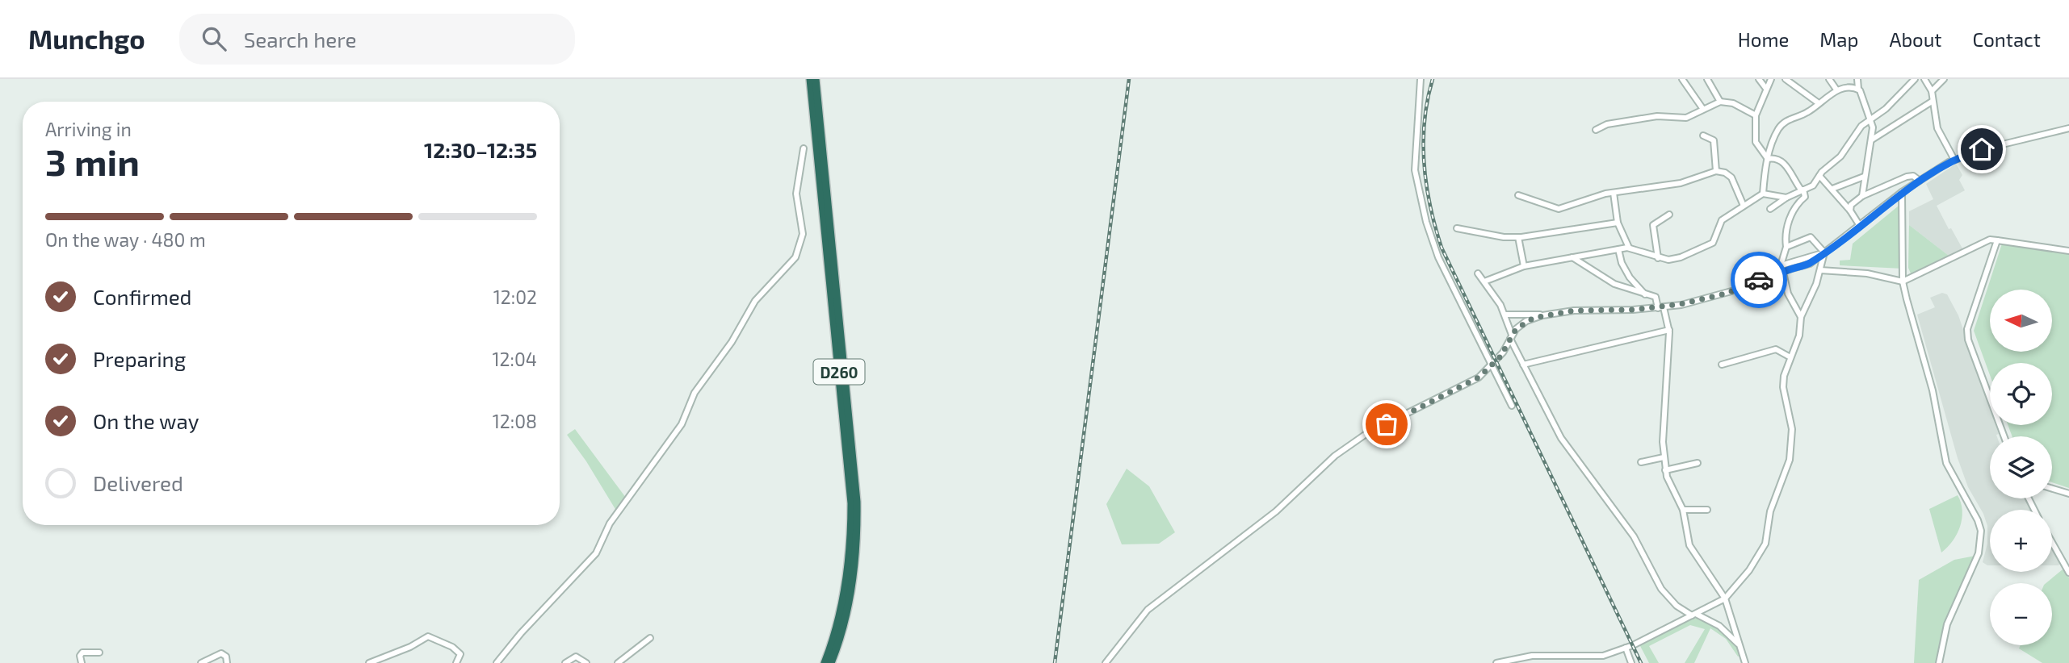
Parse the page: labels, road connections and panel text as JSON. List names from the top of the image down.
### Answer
{
  "streets": {
    "highway": ["D260"]
  },
  "north": "left",
  "page": {
    "header": "Munchgo",
    "search": "Search here",
    "nav": [
      "Home",
      "Map",
      "About",
      "Contact"
    ],
    "heading": ["3 min", "Arriving in", "12:30–12:35"],
    "bar": "On the way · 480 m",
    "list": [
      ["Confirmed", "12:02"],
      ["Preparing", "12:04"],
      ["On the way", "12:08"],
      "Delivered"
    ],
    "map_buttons": ["+", "−"]
  }
}
